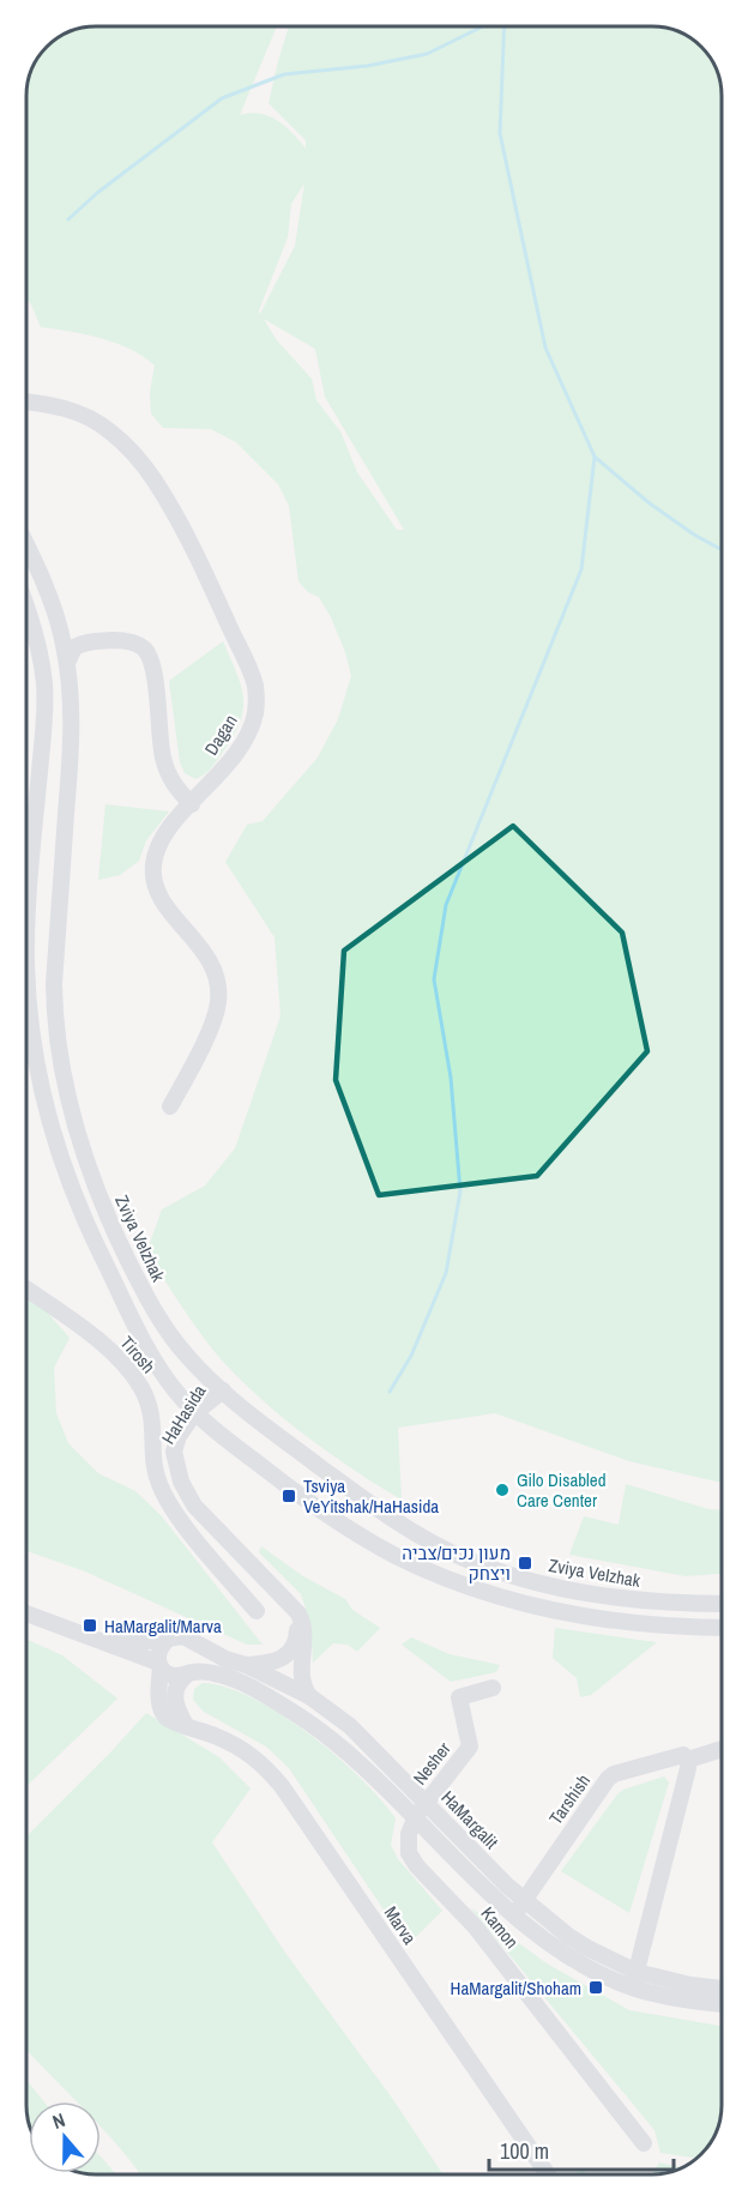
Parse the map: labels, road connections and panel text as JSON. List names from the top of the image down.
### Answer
{
  "streets": {
    "street": [
      "Dagan",
      "Zviya VeIzhak",
      "Tirosh",
      "HaHasida",
      "Nesher",
      "Tarshish",
      "HaMargalit",
      "Marva",
      "Kamon"
    ]
  },
  "crossings": [
    ["Zviya VeIzhak", "HaHasida"],
    ["HaHasida", "HaMargalit"],
    ["Nesher", "HaMargalit"],
    ["Nesher", "Kamon"],
    ["Tarshish", "HaMargalit"],
    ["HaMargalit", "Marva"],
    ["HaMargalit", "Kamon"]
  ],
  "places": {
    "other": ["Gilo Disabled Care Center"],
    "transit": [
      "Tsviya VeYitshak/HaHasida",
      "מעון נכים/צביה ויצחק",
      "HaMargalit/Marva",
      "HaMargalit/Shoham"
    ]
  },
  "scale_bar": "100 m",
  "north": "top"
}
